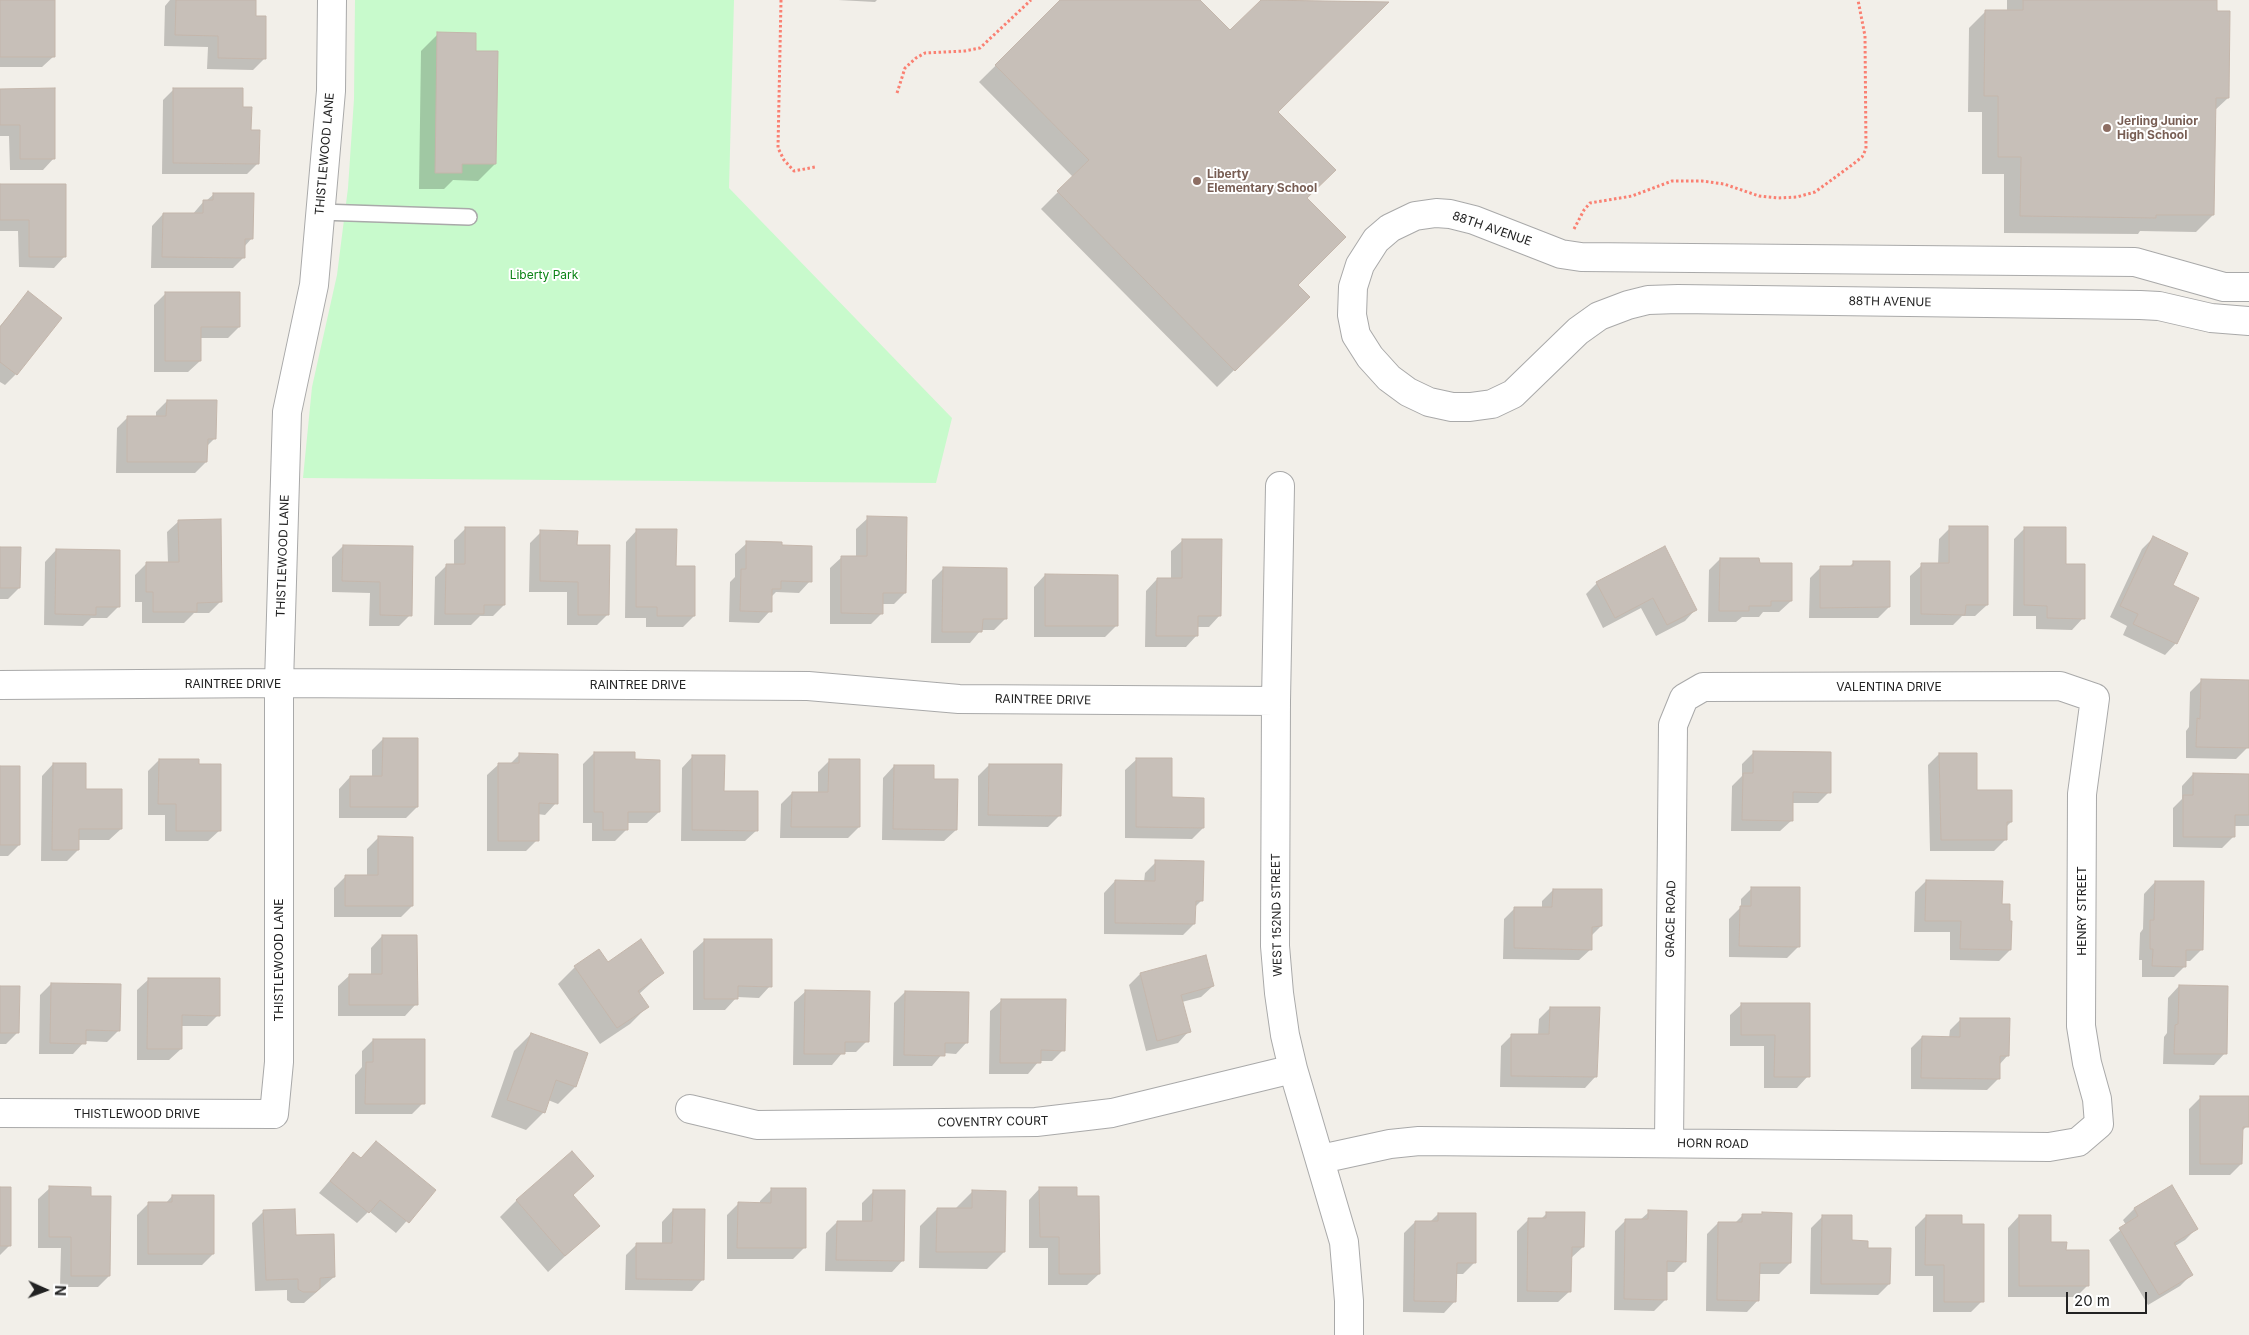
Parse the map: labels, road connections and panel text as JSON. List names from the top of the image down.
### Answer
{
  "streets": {
    "street": [
      "THISTLEWOOD LANE",
      "88TH AVENUE",
      "RAINTREE DRIVE",
      "VALENTINA DRIVE",
      "HENRY STREET",
      "WEST 152ND STREET",
      "GRACE ROAD",
      "THISTLEWOOD DRIVE",
      "COVENTRY COURT",
      "HORN ROAD"
    ]
  },
  "crossings": [
    ["THISTLEWOOD LANE", "RAINTREE DRIVE"],
    ["THISTLEWOOD LANE", "THISTLEWOOD DRIVE"],
    ["RAINTREE DRIVE", "WEST 152ND STREET"],
    ["VALENTINA DRIVE", "HENRY STREET"],
    ["VALENTINA DRIVE", "GRACE ROAD"],
    ["HENRY STREET", "HORN ROAD"],
    ["WEST 152ND STREET", "COVENTRY COURT"],
    ["WEST 152ND STREET", "HORN ROAD"],
    ["GRACE ROAD", "HORN ROAD"]
  ],
  "parks": ["Liberty Park"],
  "places": ["Jerling Junior High School", "Liberty Elementary School"],
  "scale_bar": "20 m",
  "north": "right"
}
